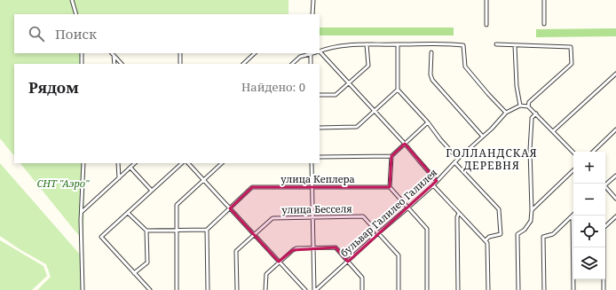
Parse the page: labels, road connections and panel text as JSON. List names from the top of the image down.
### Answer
{
  "streets": {
    "street": ["улица Кеплера", "улица Бесселя", "бульвар Галилео Галилея"]
  },
  "crossings": [
    ["улица Бесселя", "бульвар Галилео Галилея"]
  ],
  "districts": ["ГОЛЛАНДСКАЯ ДЕРЕВНЯ"],
  "parks": ["СНТ \"Аэро\""],
  "page": {
    "search": "Поиск",
    "heading": ["Рядом", "Найдено: 0"],
    "map_buttons": ["+", "−"]
  }
}
